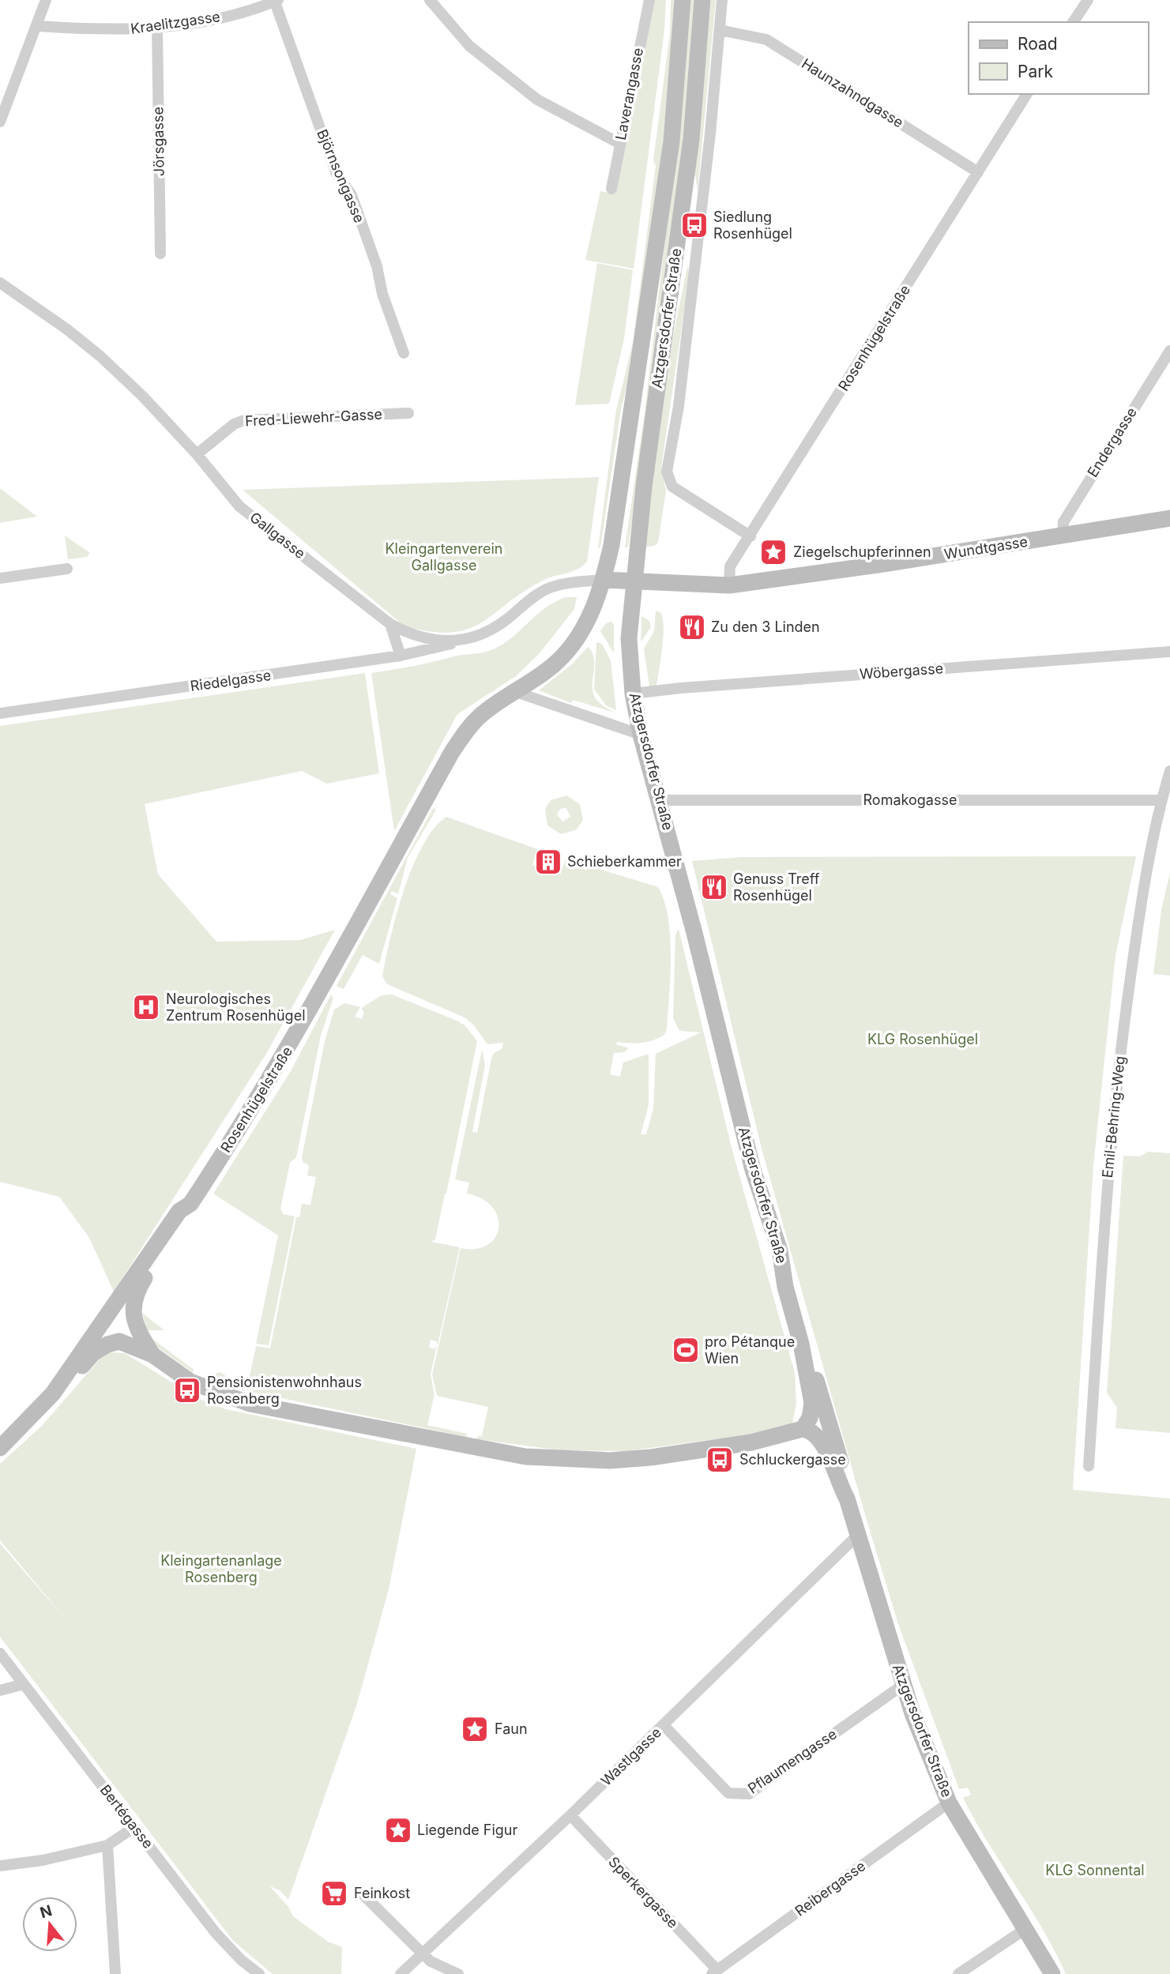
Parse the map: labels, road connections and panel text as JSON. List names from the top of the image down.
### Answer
{
  "streets": {
    "main road": ["Atzgersdorfer Straße", "Rosenhügelstraße", "Wundtgasse"],
    "street": [
      "Kraelitzgasse",
      "Haunzahndgasse",
      "Laverangasse",
      "Jörsgasse",
      "Björnsongasse",
      "Fred-Liewehr-Gasse",
      "Endergasse",
      "Gallgasse",
      "Wöbergasse",
      "Riedelgasse",
      "Romakogasse",
      "Emil-Behring-Weg",
      "Wastlgasse",
      "Pflaumengasse",
      "Bertégasse",
      "Reibergasse",
      "Sperkergasse"
    ]
  },
  "crossings": [
    ["Kraelitzgasse", "Jörsgasse"],
    ["Kraelitzgasse", "Björnsongasse"],
    ["Haunzahndgasse", "Atzgersdorfer Straße"],
    ["Haunzahndgasse", "Rosenhügelstraße"],
    ["Atzgersdorfer Straße", "Rosenhügelstraße"],
    ["Atzgersdorfer Straße", "Gallgasse"],
    ["Atzgersdorfer Straße", "Wundtgasse"],
    ["Atzgersdorfer Straße", "Wöbergasse"],
    ["Atzgersdorfer Straße", "Romakogasse"],
    ["Atzgersdorfer Straße", "Wastlgasse"],
    ["Atzgersdorfer Straße", "Pflaumengasse"],
    ["Atzgersdorfer Straße", "Reibergasse"],
    ["Rosenhügelstraße", "Gallgasse"],
    ["Rosenhügelstraße", "Wundtgasse"],
    ["Fred-Liewehr-Gasse", "Gallgasse"],
    ["Endergasse", "Wundtgasse"],
    ["Gallgasse", "Wundtgasse"],
    ["Gallgasse", "Riedelgasse"],
    ["Romakogasse", "Emil-Behring-Weg"],
    ["Wastlgasse", "Pflaumengasse"],
    ["Wastlgasse", "Sperkergasse"],
    ["Reibergasse", "Sperkergasse"]
  ],
  "parks": [
    "Kleingartenverein Gallgasse",
    "KLG Rosenhügel",
    "Kleingartenanlage Rosenberg",
    "KLG Sonnental"
  ],
  "places": {
    "bus stop": ["Siedlung Rosenhügel", "Pensionistenwohnhaus Rosenberg", "Schluckergasse"],
    "place": ["Ziegelschupferinnen", "Faun", "Liegende Figur"],
    "restaurant": ["Zu den 3 Linden", "Genuss Treff Rosenhügel"],
    "building": ["Schieberkammer"],
    "hospital": ["Neurologisches Zentrum Rosenhügel"],
    "sports": ["pro Pétanque Wien"],
    "supermarket": ["Feinkost"]
  },
  "legend": ["Road", "Park"],
  "north": "top"
}
